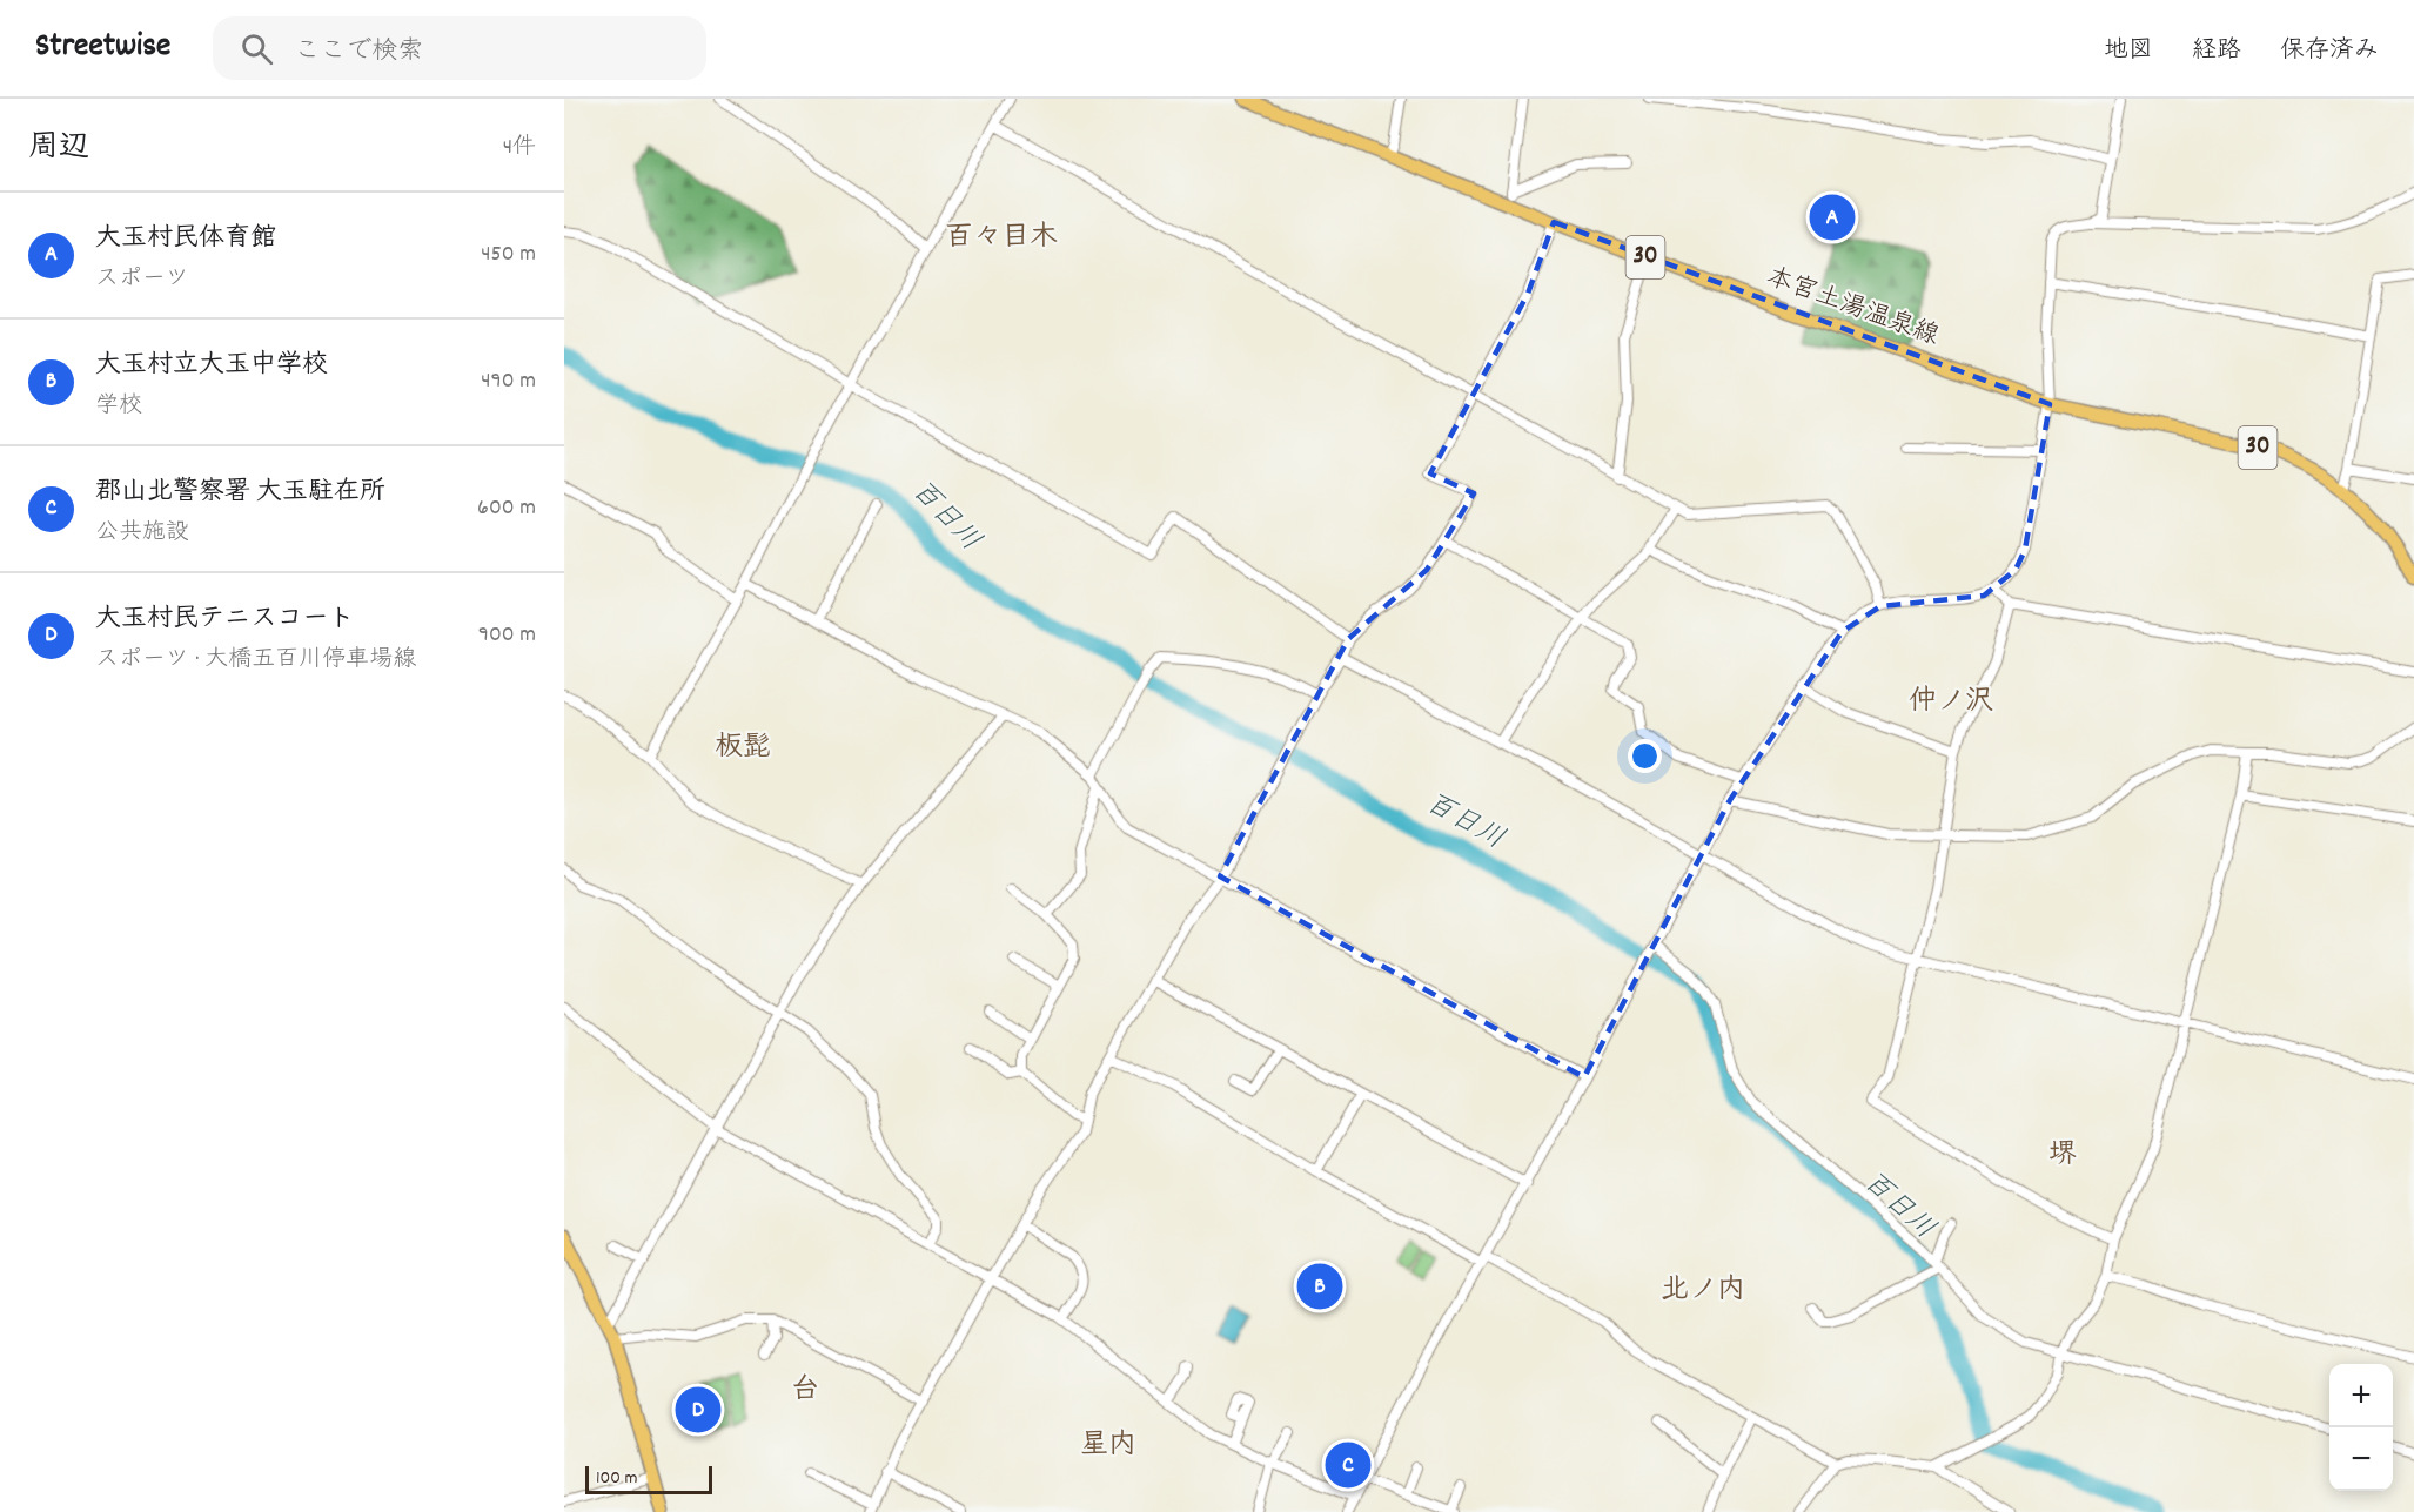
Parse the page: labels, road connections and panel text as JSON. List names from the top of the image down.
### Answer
{
  "streets": {
    "main road": ["30", "本宮土湯温泉線"]
  },
  "districts": [
    "百々目木",
    "仲ノ沢",
    "板髭",
    "堺",
    "北ノ内",
    "台",
    "星内"
  ],
  "water": ["百日川"],
  "scale_bar": "100 m",
  "page": {
    "header": "Streetwise",
    "search": "ここで検索",
    "nav": ["地図", "経路", "保存済み"],
    "heading": ["周辺", "4件"],
    "list": [
      {
        "mark": "A",
        "name": "大玉村民体育館",
        "note": "スポーツ",
        "value": "450 m"
      },
      {
        "mark": "B",
        "name": "大玉村立大玉中学校",
        "note": "学校",
        "value": "490 m"
      },
      {
        "mark": "C",
        "name": "郡山北警察署 大玉駐在所",
        "note": "公共施設",
        "value": "600 m"
      },
      {
        "mark": "D",
        "name": "大玉村民テニスコート",
        "note": "スポーツ · 大橋五百川停車場線",
        "value": "900 m"
      }
    ],
    "pins": [
      "A",
      "B",
      "D",
      "C"
    ],
    "map_buttons": ["+", "−"],
    "scale": "100 m"
  }
}
